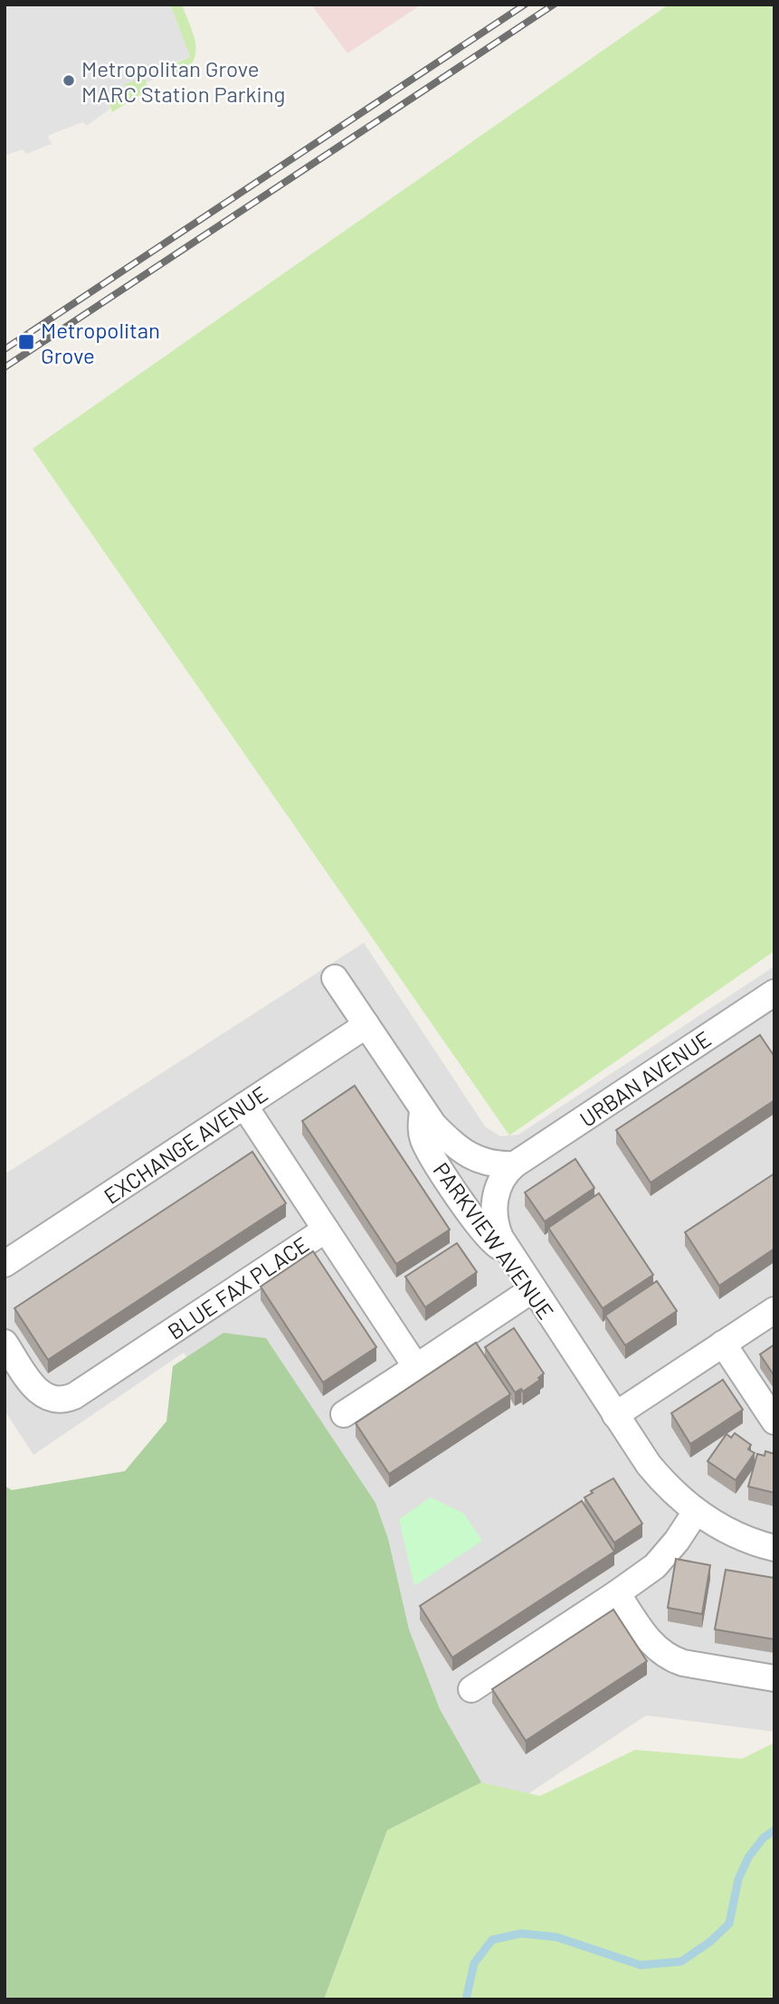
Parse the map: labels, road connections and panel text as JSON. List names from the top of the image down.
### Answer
{
  "streets": {
    "street": [
      "URBAN AVENUE",
      "EXCHANGE AVENUE",
      "PARKVIEW AVENUE",
      "BLUE FAX PLACE"
    ]
  },
  "crossings": [
    ["URBAN AVENUE", "PARKVIEW AVENUE"],
    ["EXCHANGE AVENUE", "PARKVIEW AVENUE"]
  ],
  "places": {
    "other": ["Metropolitan Grove MARC Station Parking"],
    "transit": ["Metropolitan Grove"]
  }
}
